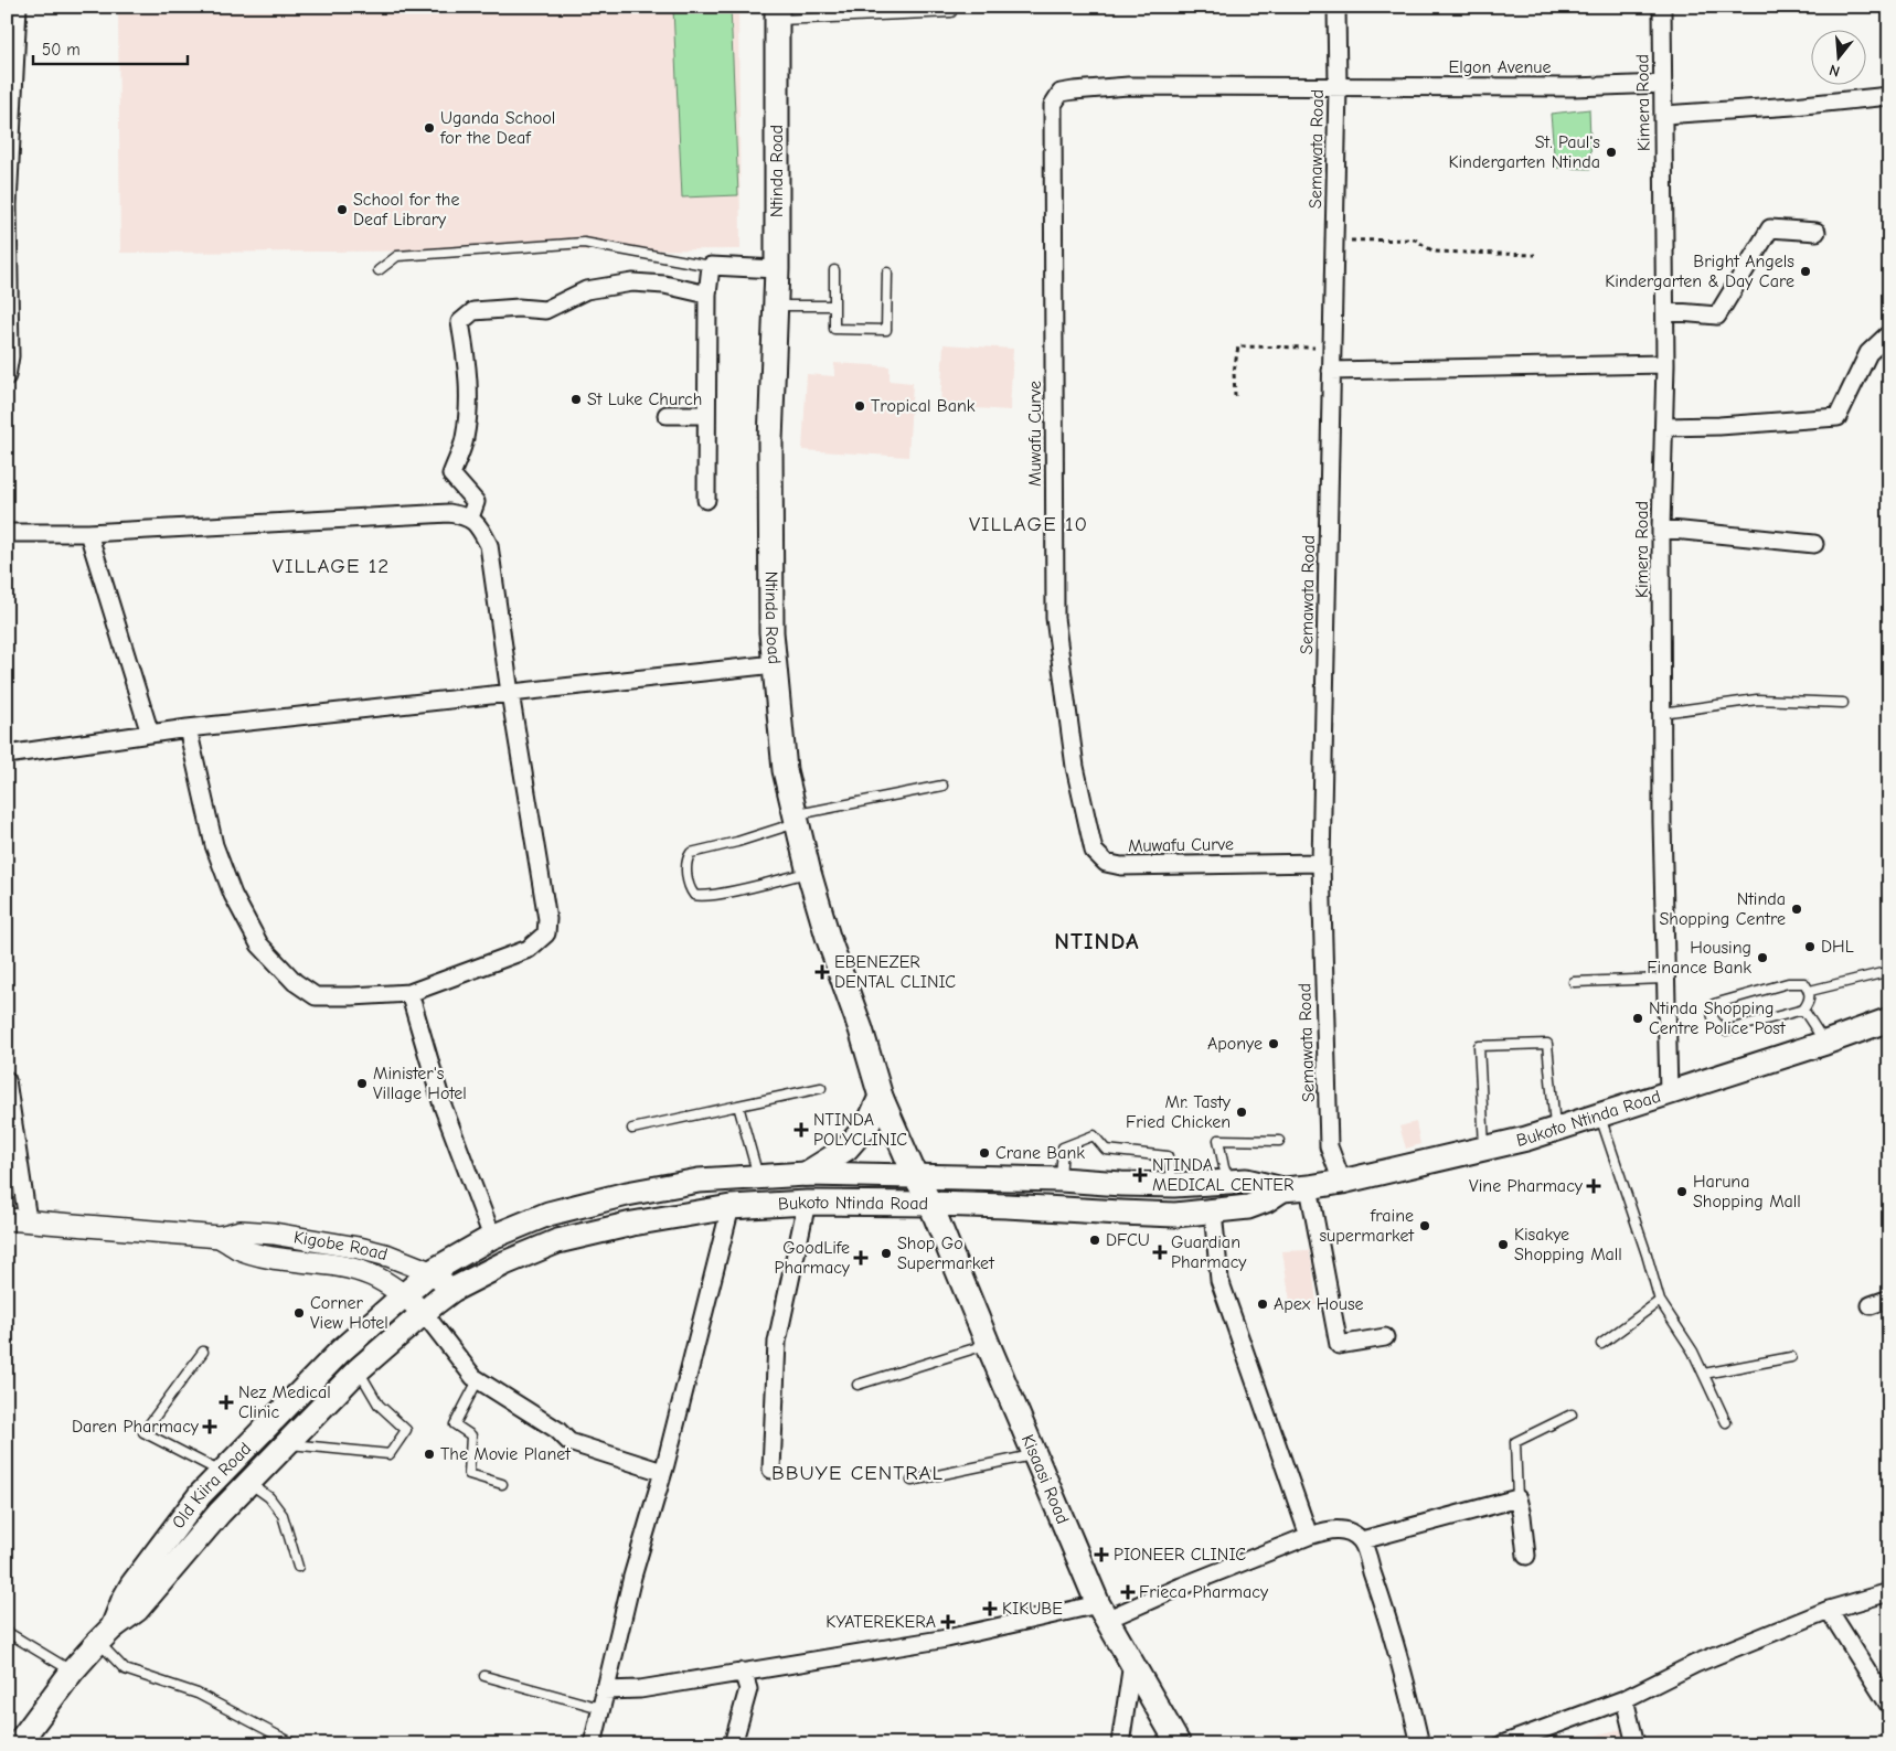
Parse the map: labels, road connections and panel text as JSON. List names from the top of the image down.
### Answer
{
  "streets": {
    "main road": [
      "Ntinda Road",
      "Bukoto Ntinda Road",
      "Kisaasi Road",
      "Old Kiira Road"
    ],
    "street": [
      "Elgon Avenue",
      "Kimera Road",
      "Semawata Road",
      "Muwafu Curve",
      "Kigobe Road"
    ]
  },
  "crossings": [
    ["Elgon Avenue", "Kimera Road"],
    ["Elgon Avenue", "Semawata Road"],
    ["Elgon Avenue", "Muwafu Curve"],
    ["Kimera Road", "Bukoto Ntinda Road"],
    ["Semawata Road", "Muwafu Curve"],
    ["Semawata Road", "Bukoto Ntinda Road"],
    ["Ntinda Road", "Bukoto Ntinda Road"],
    ["Ntinda Road", "Kisaasi Road"],
    ["Bukoto Ntinda Road", "Kigobe Road"],
    ["Bukoto Ntinda Road", "Kisaasi Road"],
    ["Bukoto Ntinda Road", "Old Kiira Road"],
    ["Kigobe Road", "Old Kiira Road"]
  ],
  "districts": [
    "VILLAGE 10",
    "VILLAGE 12",
    "NTINDA",
    "BBUYE CENTRAL"
  ],
  "places": {
    "other": [
      "Uganda School for the Deaf",
      "St. Paul's Kindergarten Ntinda",
      "School for the Deaf Library",
      "Bright Angels Kindergarten & Day Care",
      "St Luke Church",
      "Tropical Bank",
      "Ntinda Shopping Centre",
      "DHL",
      "Housing Finance Bank",
      "Ntinda Shopping Centre Police Post",
      "Aponye",
      "Minister's Village Hotel",
      "Mr. Tasty Fried Chicken",
      "Crane Bank",
      "Haruna Shopping Mall",
      "fraine supermarket",
      "DFCU",
      "Kisakye Shopping Mall",
      "Shop Go Supermarket",
      "Apex House",
      "Corner View Hotel",
      "The Movie Planet"
    ],
    "health": [
      "EBENEZER DENTAL CLINIC",
      "NTINDA POLYCLINIC",
      "NTINDA MEDICAL CENTER",
      "Vine Pharmacy",
      "Guardian Pharmacy",
      "GoodLife Pharmacy",
      "Nez Medical Clinic",
      "Daren Pharmacy",
      "PIONEER CLINIC",
      "Frieca Pharmacy",
      "KIKUBE",
      "KYATEREKERA"
    ]
  },
  "scale_bar": "50 m",
  "north": "bottom"
}
